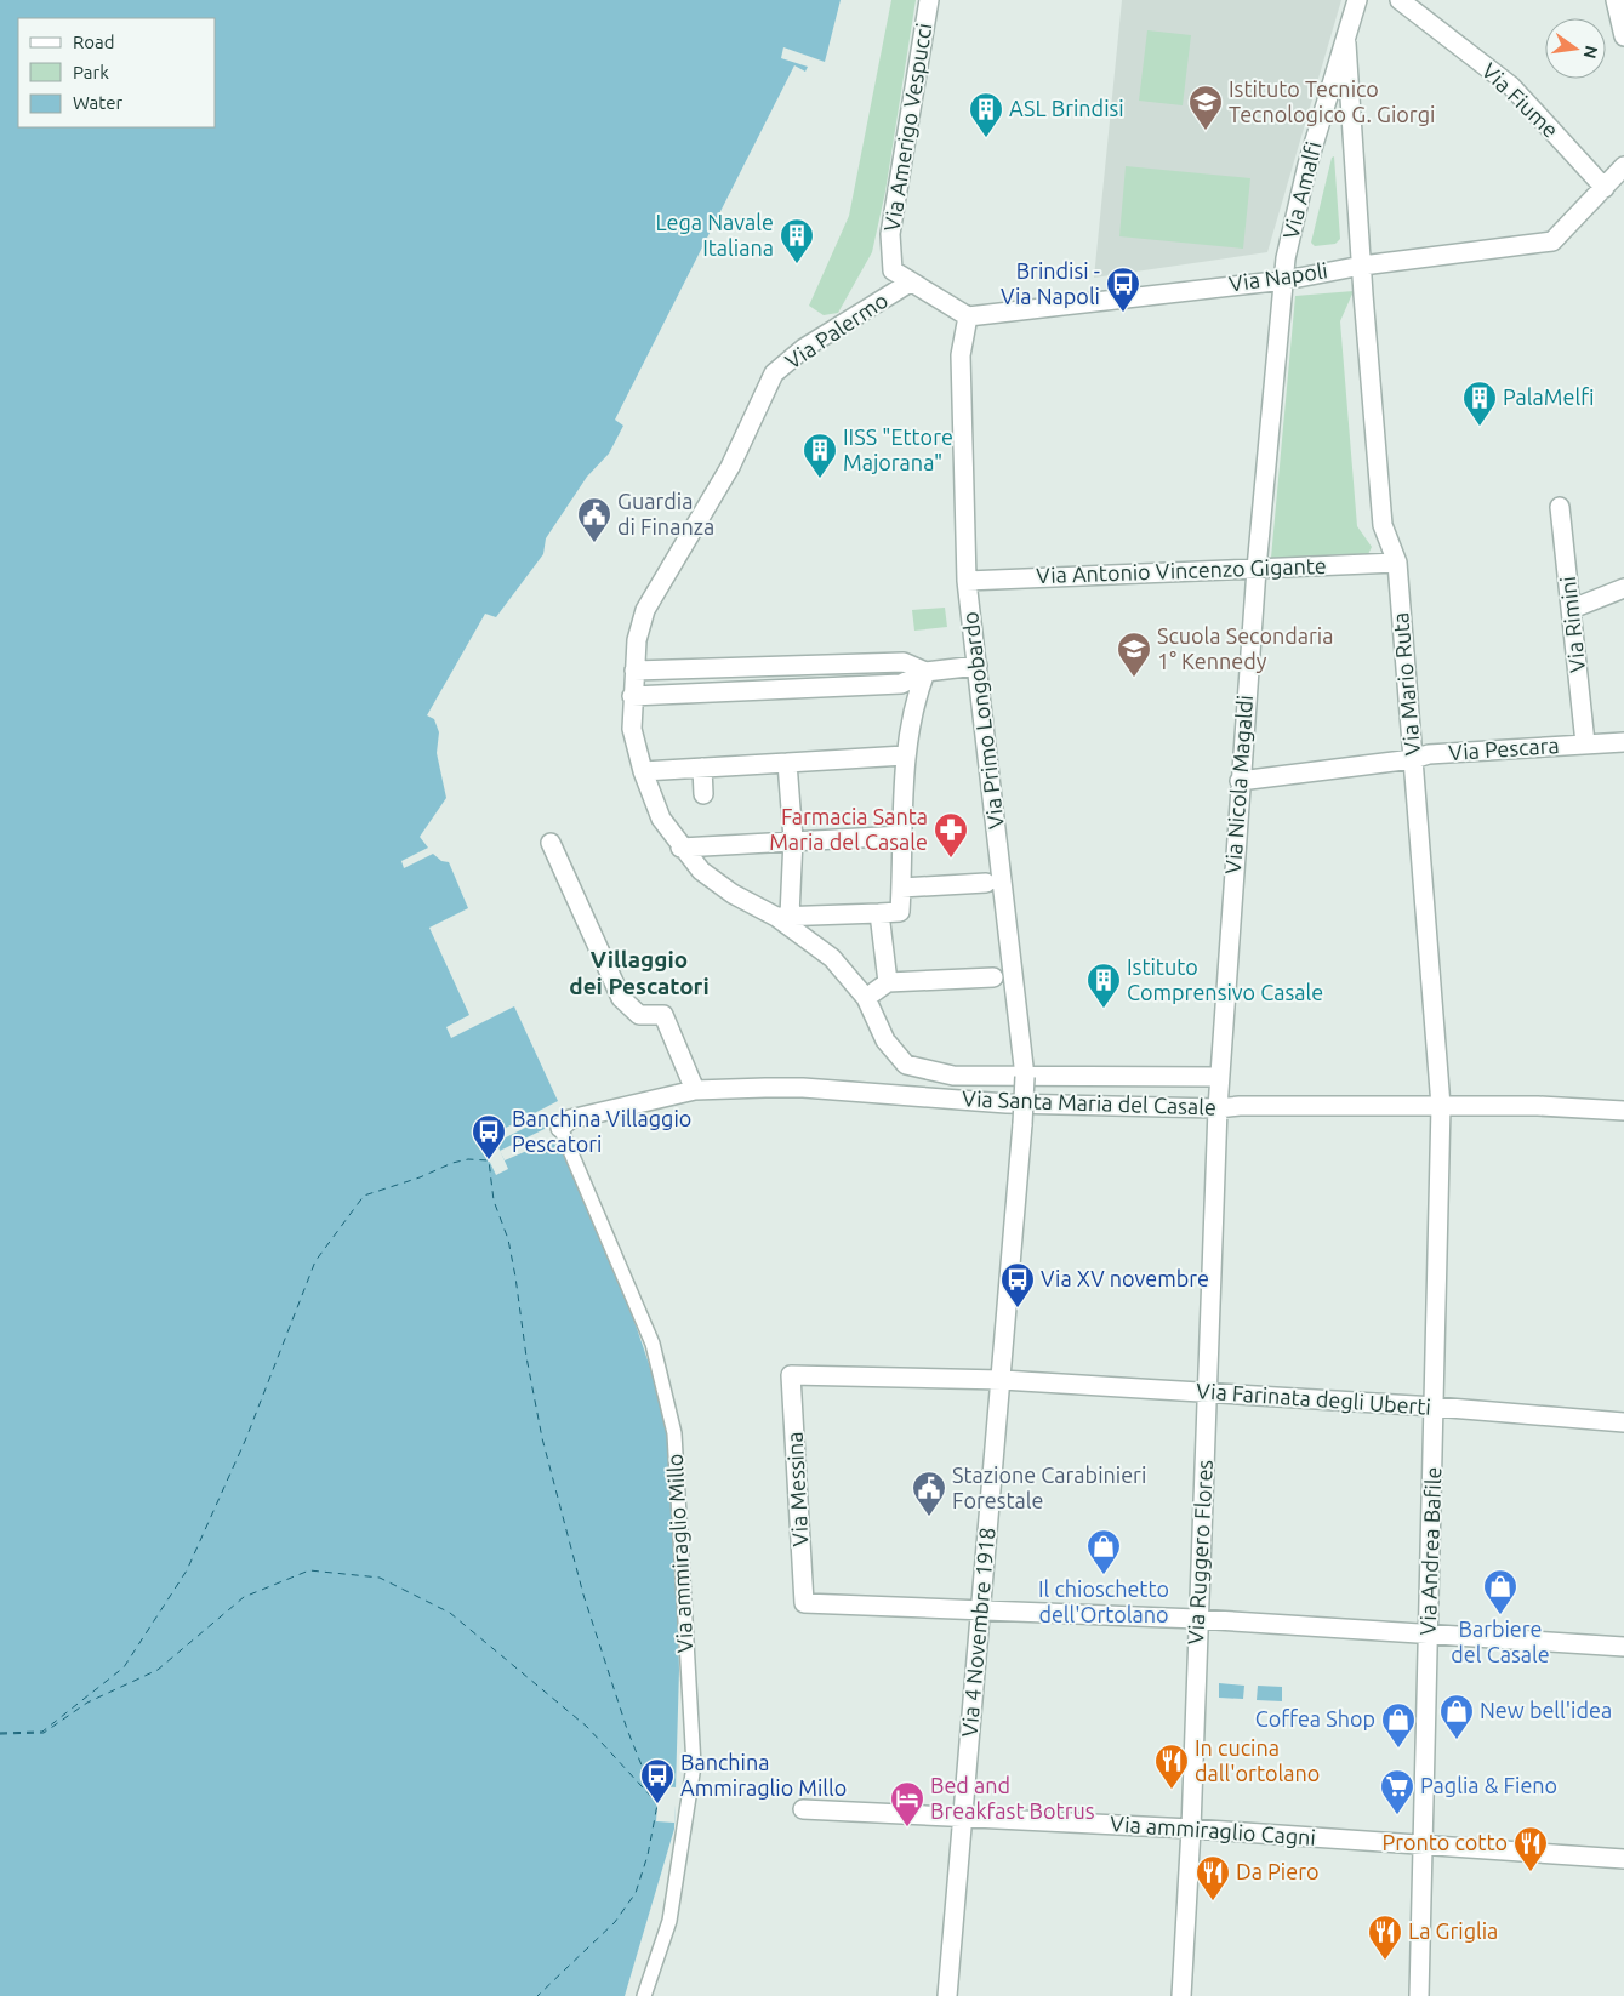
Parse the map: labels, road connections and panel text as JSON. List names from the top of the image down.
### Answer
{
  "streets": {
    "street": [
      "Via Fiume",
      "Via Amerigo Vespucci",
      "Via Amalfi",
      "Via Napoli",
      "Via Palermo",
      "Via Antonio Vincenzo Gigante",
      "Via Rimini",
      "Via Mario Ruta",
      "Via Primo Longobardo",
      "Via Pescara",
      "Via Nicola Magaldi",
      "Via Santa Maria del Casale",
      "Via Farinata degli Uberti",
      "Via Messina",
      "Via Andrea Bafile",
      "Via Ruggero Flores",
      "Via ammiraglio Millo",
      "Via 4 Novembre 1918",
      "Via ammiraglio Cagni"
    ]
  },
  "crossings": [
    ["Via Fiume", "Via Napoli"],
    ["Via Amerigo Vespucci", "Via Palermo"],
    ["Via Amalfi", "Via Napoli"],
    ["Via Amalfi", "Via Mario Ruta"],
    ["Via Amalfi", "Via Nicola Magaldi"],
    ["Via Napoli", "Via Mario Ruta"],
    ["Via Napoli", "Via Primo Longobardo"],
    ["Via Napoli", "Via Nicola Magaldi"],
    ["Via Palermo", "Via Primo Longobardo"],
    ["Via Palermo", "Via Nicola Magaldi"],
    ["Via Antonio Vincenzo Gigante", "Via Mario Ruta"],
    ["Via Antonio Vincenzo Gigante", "Via Primo Longobardo"],
    ["Via Antonio Vincenzo Gigante", "Via Nicola Magaldi"],
    ["Via Rimini", "Via Pescara"],
    ["Via Mario Ruta", "Via Pescara"],
    ["Via Mario Ruta", "Via Santa Maria del Casale"],
    ["Via Mario Ruta", "Via Andrea Bafile"],
    ["Via Primo Longobardo", "Via 4 Novembre 1918"],
    ["Via Pescara", "Via Nicola Magaldi"],
    ["Via Nicola Magaldi", "Via Santa Maria del Casale"],
    ["Via Nicola Magaldi", "Via Ruggero Flores"],
    ["Via Santa Maria del Casale", "Via Andrea Bafile"],
    ["Via Santa Maria del Casale", "Via Ruggero Flores"],
    ["Via Santa Maria del Casale", "Via ammiraglio Millo"],
    ["Via Farinata degli Uberti", "Via Messina"],
    ["Via Farinata degli Uberti", "Via Andrea Bafile"],
    ["Via Farinata degli Uberti", "Via Ruggero Flores"],
    ["Via Farinata degli Uberti", "Via 4 Novembre 1918"],
    ["Via Messina", "Via 4 Novembre 1918"],
    ["Via Andrea Bafile", "Via ammiraglio Cagni"],
    ["Via Ruggero Flores", "Via ammiraglio Cagni"],
    ["Via 4 Novembre 1918", "Via ammiraglio Cagni"]
  ],
  "districts": ["Villaggio dei Pescatori"],
  "places": {
    "school or university": ["Istituto Tecnico Tecnologico G. Giorgi", "Scuola Secondaria 1° Kennedy"],
    "building": [
      "ASL Brindisi",
      "Lega Navale Italiana",
      "PalaMelfi",
      "IISS \"Ettore Majorana\"",
      "Istituto Comprensivo Casale"
    ],
    "bus stop": [
      "Brindisi - Via Napoli",
      "Banchina Villaggio Pescatori",
      "Via XV novembre",
      "Banchina Ammiraglio Millo"
    ],
    "public building": ["Guardia di Finanza", "Stazione Carabinieri Forestale"],
    "pharmacy": ["Farmacia Santa Maria del Casale"],
    "shop": [
      "Il chioschetto dell'Ortolano",
      "Barbiere del Casale",
      "New bell'idea",
      "Coffea Shop"
    ],
    "restaurant": [
      "In cucina dall'ortolano",
      "Pronto cotto",
      "Da Piero",
      "La Griglia"
    ],
    "supermarket": ["Paglia & Fieno"],
    "hotel": ["Bed and Breakfast Botrus"]
  },
  "legend": ["Road", "Park", "Water"],
  "north": "right"
}
